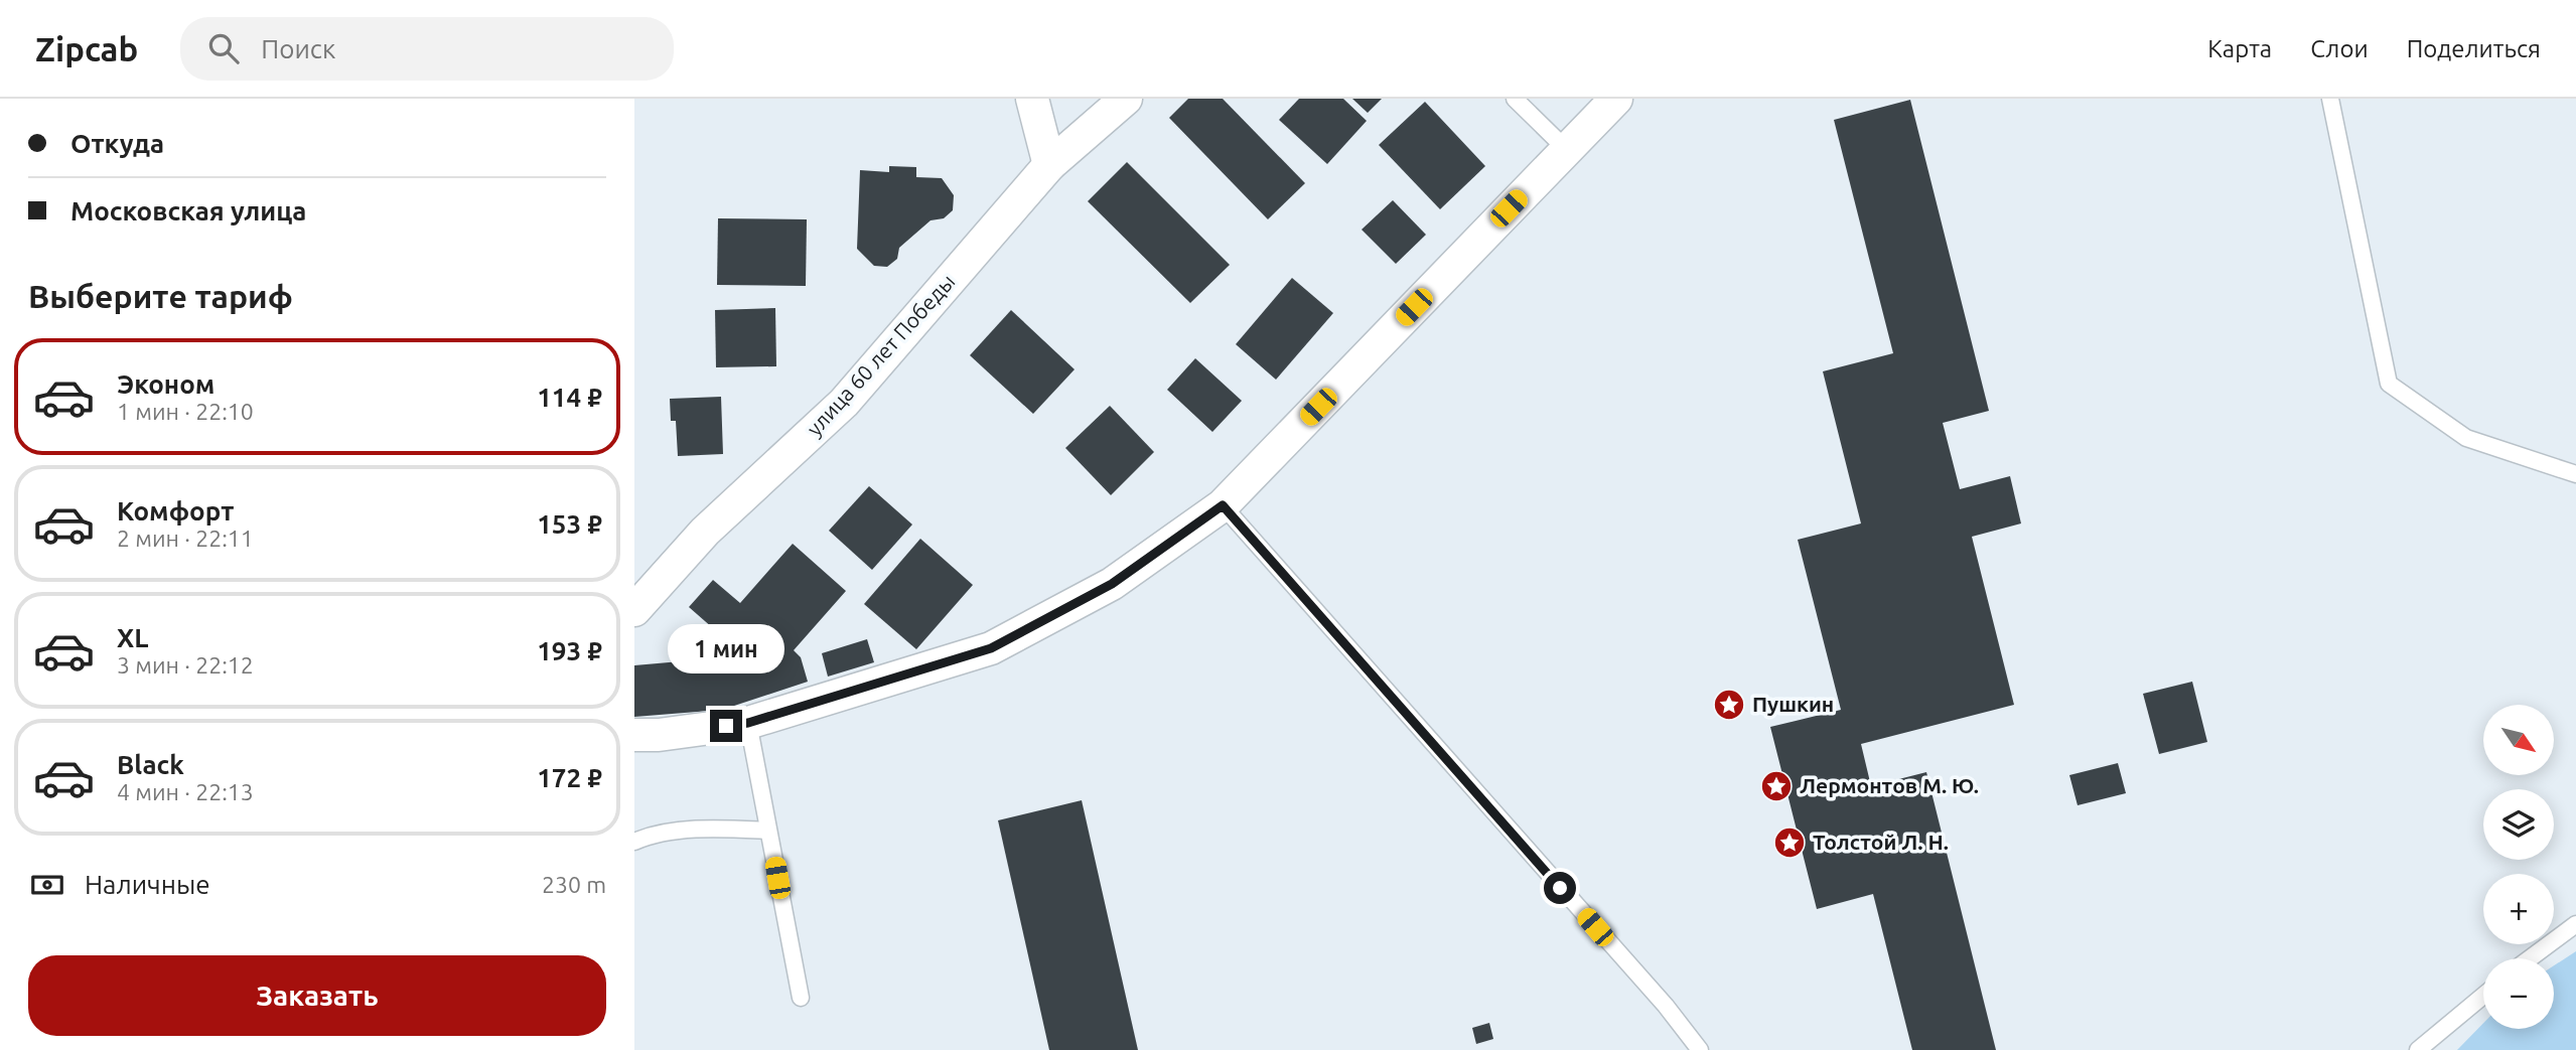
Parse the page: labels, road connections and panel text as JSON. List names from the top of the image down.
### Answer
{
  "streets": {
    "street": ["улица 60 лет Победы"]
  },
  "places": {
    "place": ["Пушкин", "Лермонтов М. Ю.", "Толстой Л. Н."]
  },
  "north": "bottom right",
  "page": {
    "header": "Zipcab",
    "search": "Поиск",
    "nav": ["Карта", "Слои", "Поделиться"],
    "banner": ["Откуда", "Московская улица"],
    "heading": "Выберите тариф",
    "list": [
      {
        "name": "Эконом",
        "note": "1 мин · 22:10",
        "value": "114 ₽"
      },
      {
        "name": "Комфорт",
        "note": "2 мин · 22:11",
        "value": "153 ₽"
      },
      {
        "name": "XL",
        "note": "3 мин · 22:12",
        "value": "193 ₽"
      },
      {
        "name": "Black",
        "note": "4 мин · 22:13",
        "value": "172 ₽"
      }
    ],
    "bubble": "1 мин",
    "map_buttons": ["+", "−"],
    "pay": ["Наличные", "230 m"],
    "buttons": "Заказать"
  }
}
